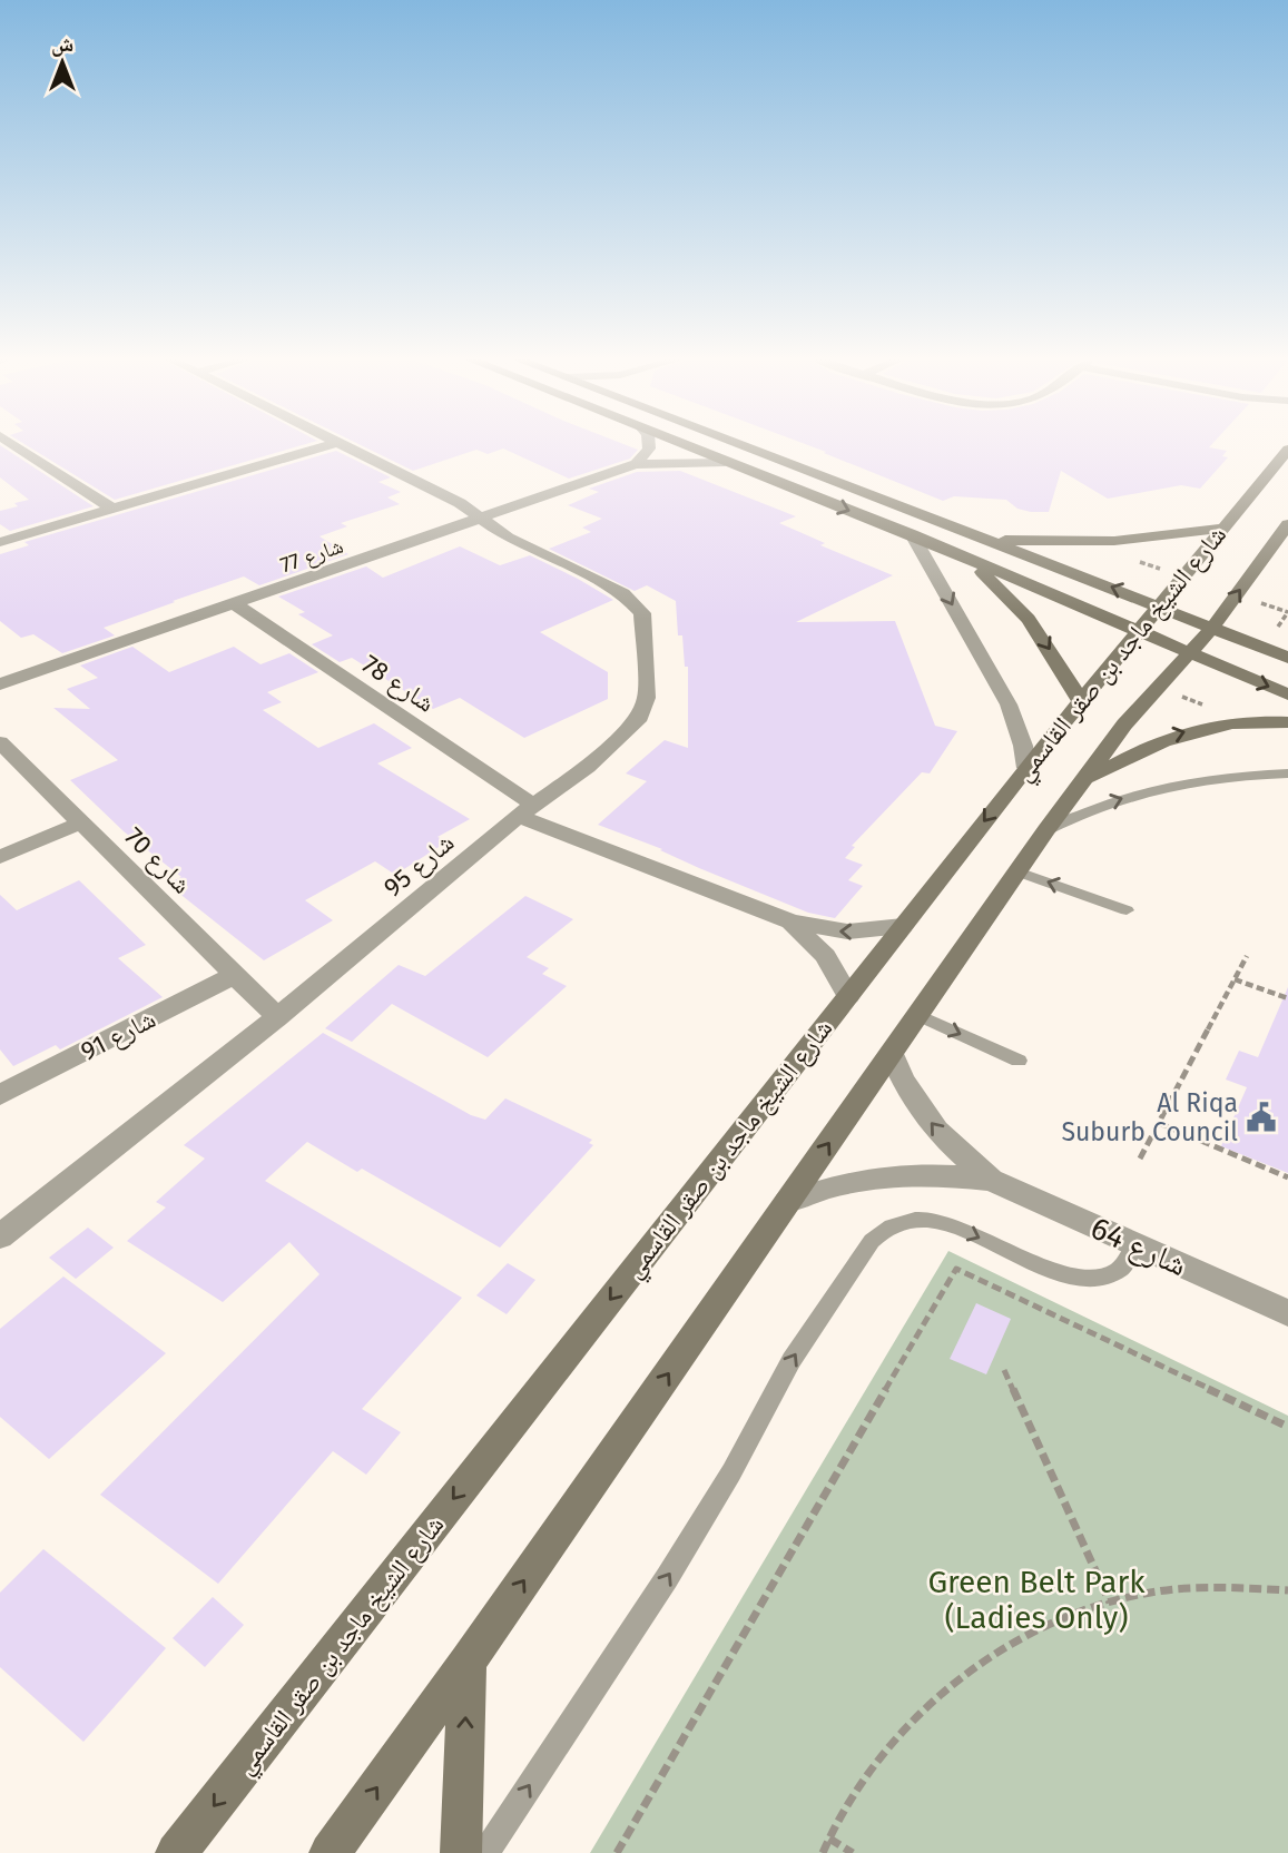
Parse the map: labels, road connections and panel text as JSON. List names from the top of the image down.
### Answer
{
  "streets": {
    "main road": ["شارع الشيخ ماجد بن صقر القاسمي"],
    "street": [
      "شارع 77",
      "شارع 78",
      "شارع 70",
      "شارع 95",
      "شارع 91",
      "شارع 64"
    ]
  },
  "crossings": [
    ["شارع 77", "شارع 78"],
    ["شارع 77", "شارع 95"],
    ["شارع الشيخ ماجد بن صقر القاسمي", "شارع 64"],
    ["شارع 78", "شارع 95"],
    ["شارع 70", "شارع 95"],
    ["شارع 70", "شارع 91"]
  ],
  "parks": ["Green Belt Park (Ladies Only)"],
  "places": {
    "public building": ["Al Riqa Suburb Council"]
  },
  "north": "top"
}
